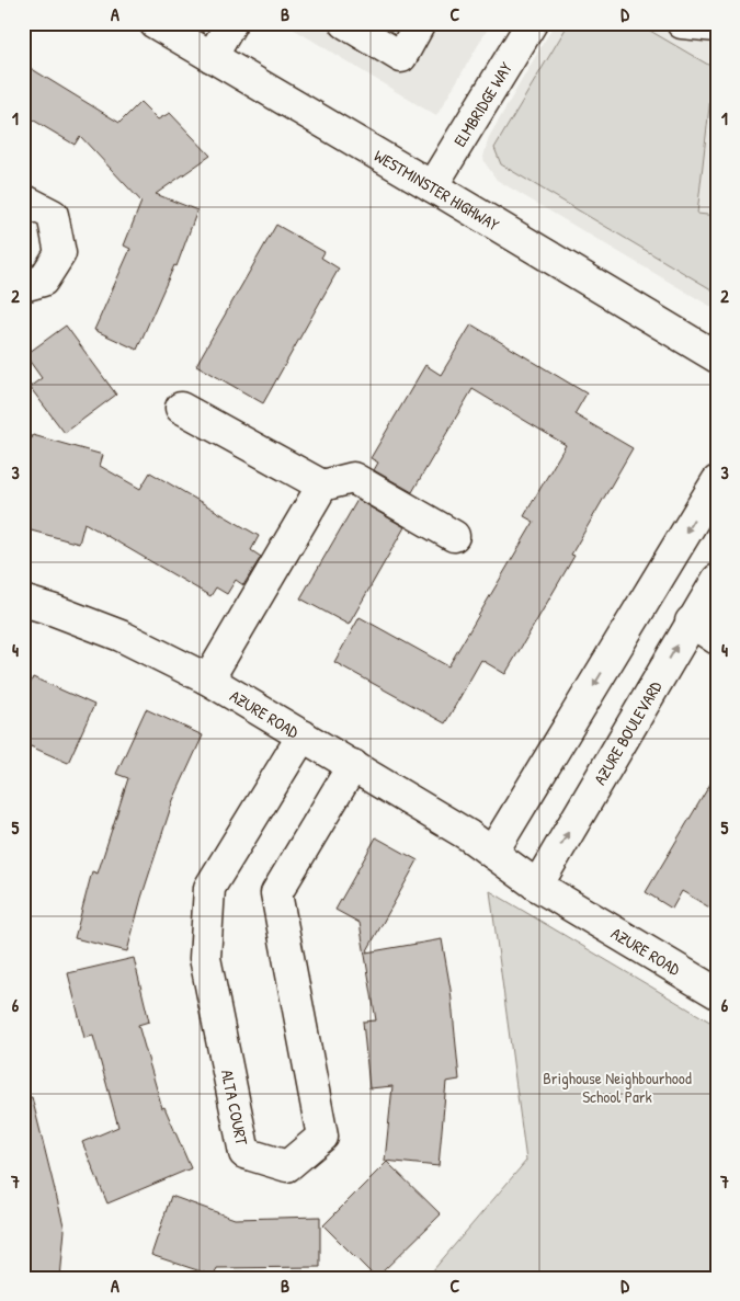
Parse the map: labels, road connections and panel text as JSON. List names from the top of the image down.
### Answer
{
  "streets": {
    "street": [
      "ELMBRIDGE WAY",
      "WESTMINSTER HIGHWAY",
      "AZURE ROAD",
      "AZURE BOULEVARD",
      "ALTA COURT"
    ]
  },
  "crossings": [
    ["ELMBRIDGE WAY", "WESTMINSTER HIGHWAY"],
    ["AZURE ROAD", "AZURE BOULEVARD"],
    ["AZURE ROAD", "ALTA COURT"]
  ],
  "parks": ["Brighouse Neighbourhood School Park"],
  "grid": {
    "columns": [
      "A",
      "B",
      "C",
      "D"
    ],
    "rows": [
      "1",
      "2",
      "3",
      "4",
      "5",
      "6",
      "7"
    ]
  }
}
